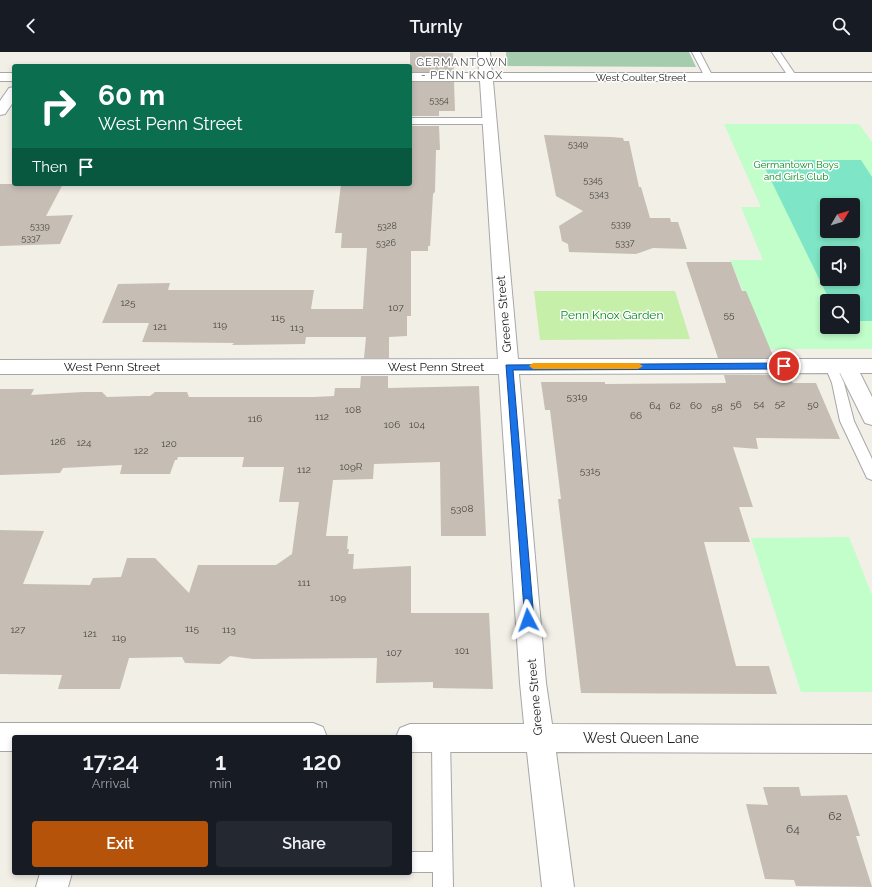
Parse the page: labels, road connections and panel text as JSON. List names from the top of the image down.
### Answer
{
  "streets": {
    "street": [
      "West Coulter Street",
      "Greene Street",
      "West Penn Street",
      "West Queen Lane"
    ]
  },
  "crossings": [
    ["West Coulter Street", "Greene Street"],
    ["Greene Street", "West Penn Street"],
    ["Greene Street", "West Queen Lane"]
  ],
  "districts": ["GERMANTOWN - PENN KNOX"],
  "parks": ["Germantown Boys and Girls Club", "Penn Knox Garden"],
  "house_numbers": [
    "5354",
    "5349",
    "5345",
    "5343",
    "5339",
    "5339",
    "5328",
    "5337",
    "5326",
    "5337",
    "125",
    "107",
    "55",
    "115",
    "119",
    "121",
    "113",
    "5319",
    "54",
    "52",
    "56",
    "50",
    "64",
    "62",
    "60",
    "58",
    "108",
    "66",
    "112",
    "116",
    "106",
    "104",
    "126",
    "124",
    "120",
    "122",
    "109R",
    "112",
    "5315",
    "5308",
    "111",
    "109",
    "115",
    "127",
    "113",
    "121",
    "119",
    "101",
    "107",
    "62",
    "64"
  ],
  "north": "top right",
  "page": {
    "header": "Turnly",
    "turn": ["60 m", "West Penn Street"],
    "then": "Then",
    "eta": [
      "17:24",
      "Arrival",
      "1",
      "min",
      "120",
      "m"
    ],
    "buttons": ["Exit", "Share"]
  }
}
